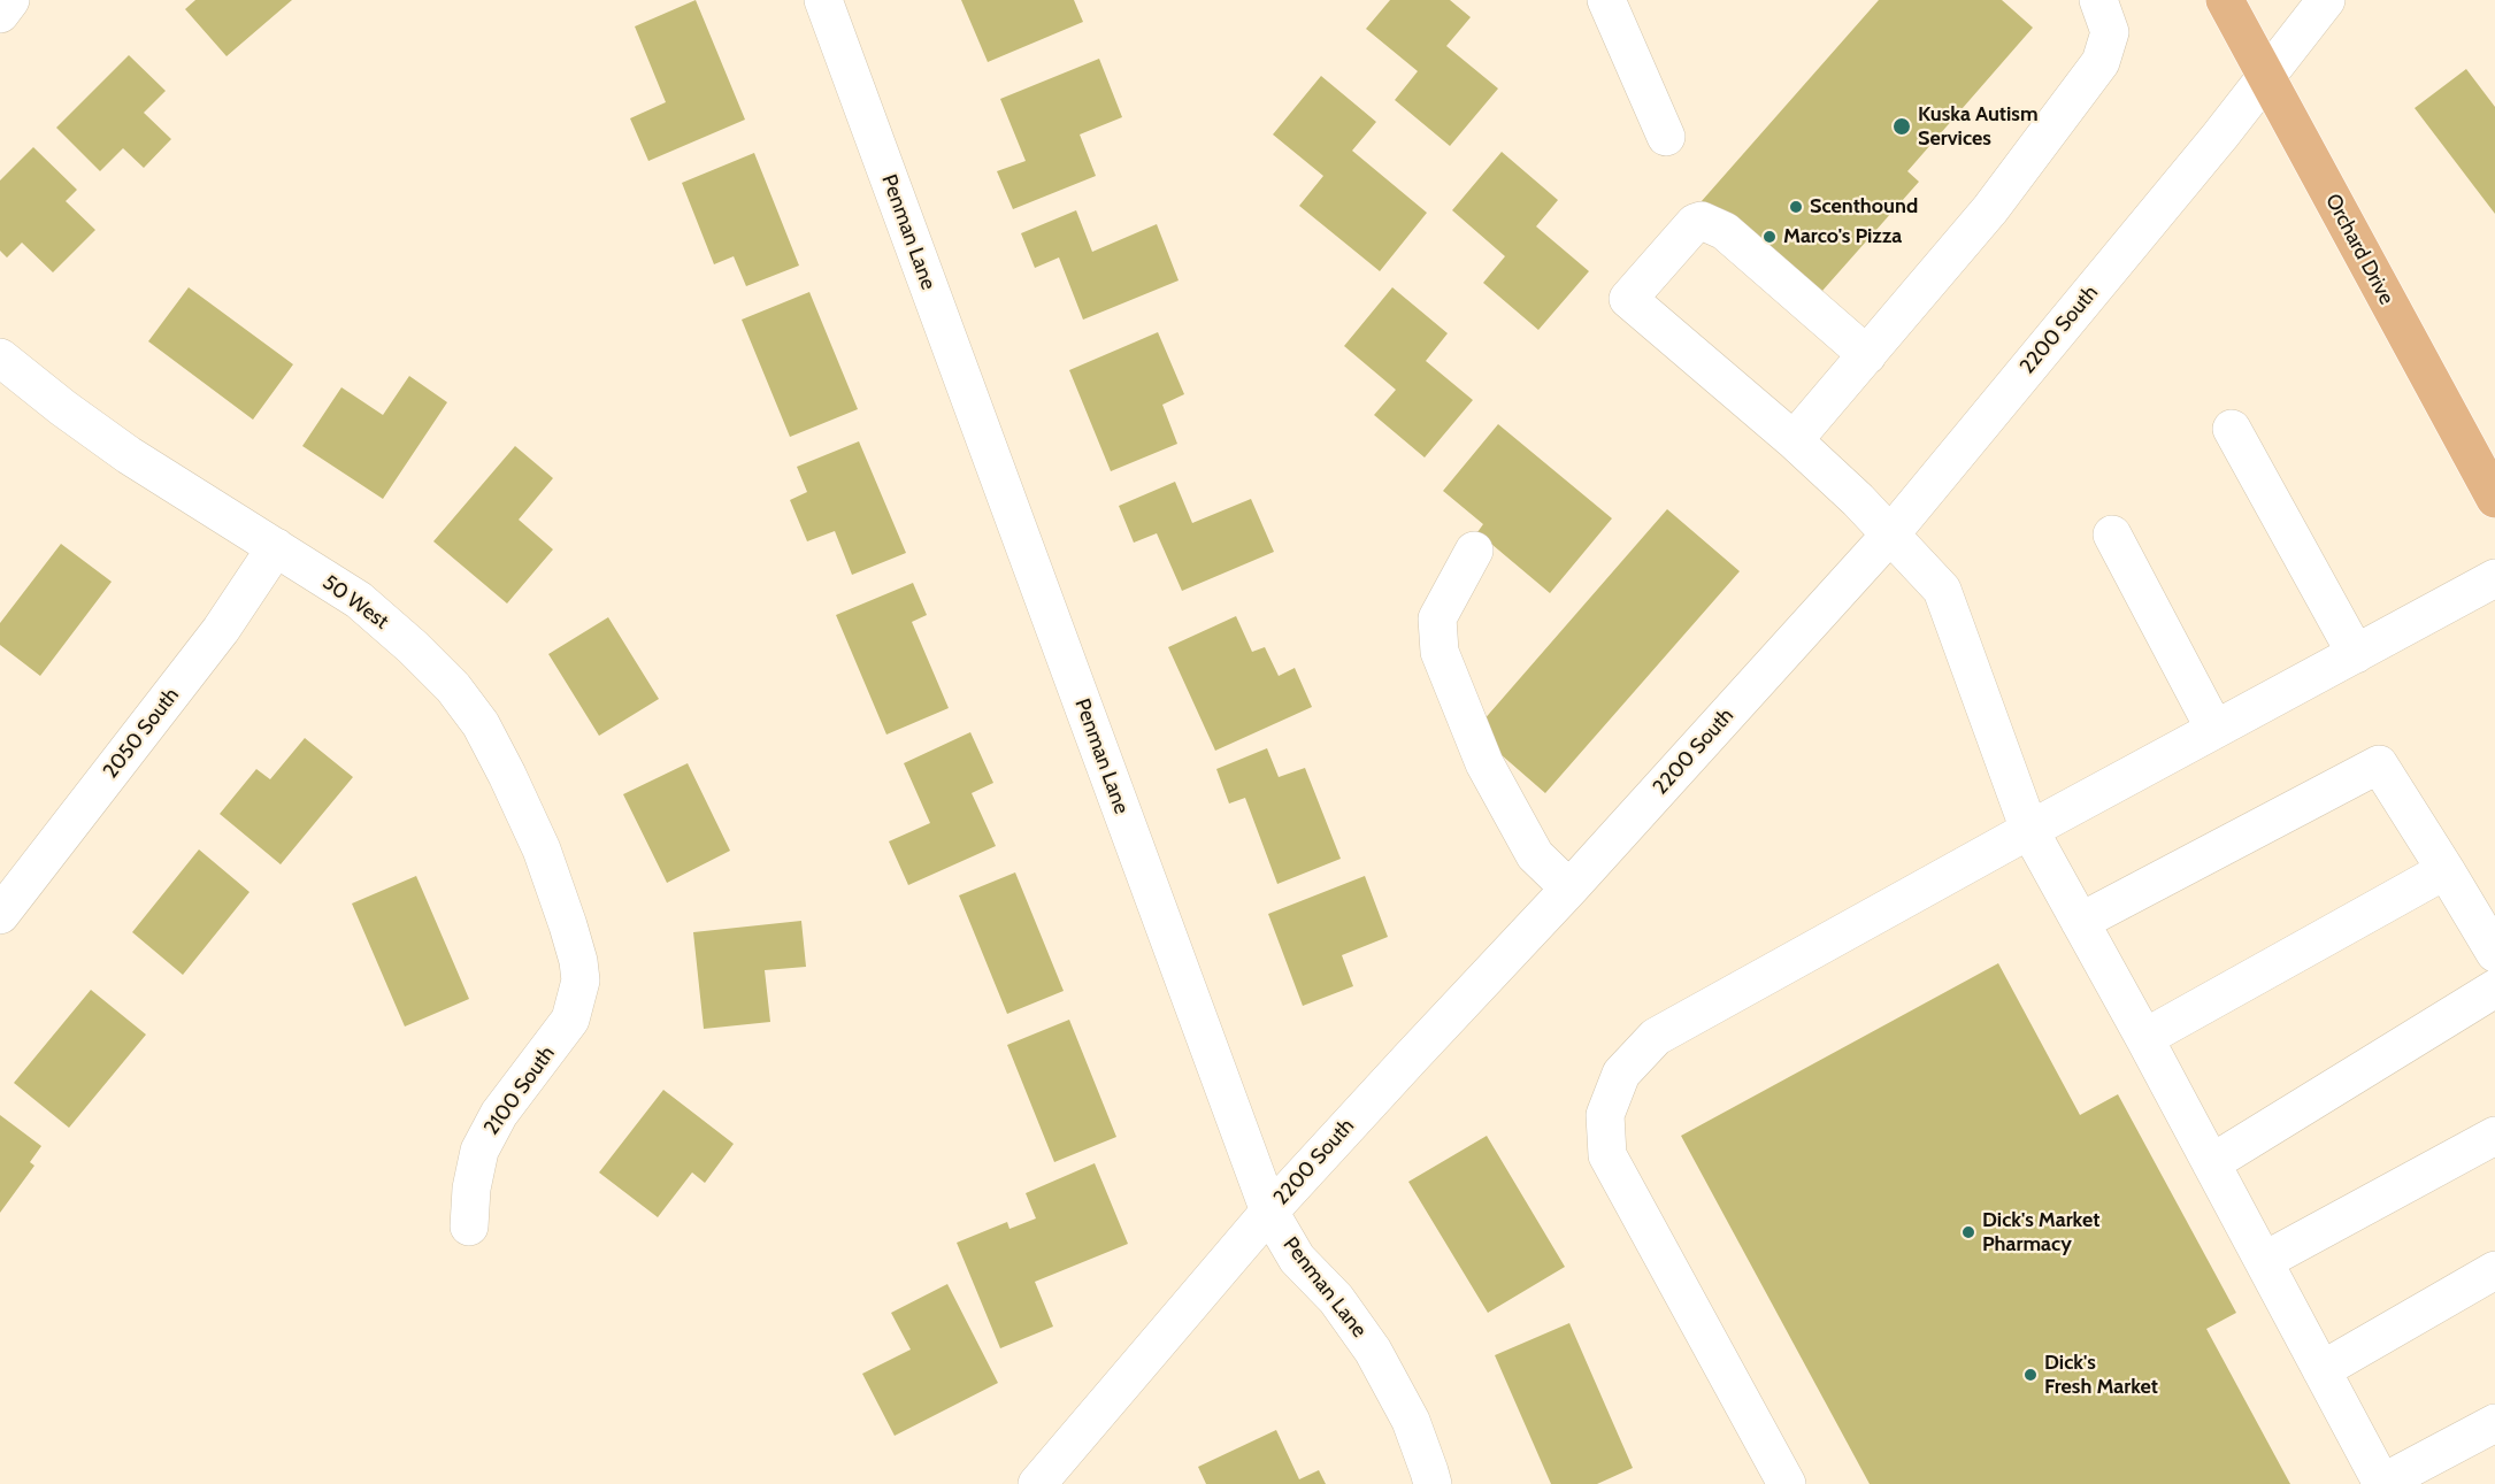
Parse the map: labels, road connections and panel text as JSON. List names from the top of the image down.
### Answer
{
  "streets": {
    "main road": ["Orchard Drive"],
    "street": [
      "Penman Lane",
      "2200 South",
      "50 West",
      "2050 South",
      "2100 South"
    ]
  },
  "crossings": [
    ["Penman Lane", "2200 South"],
    ["Orchard Drive", "2200 South"],
    ["50 West", "2050 South"],
    ["50 West", "2100 South"]
  ],
  "places": [
    "Kuska Autism Services",
    "Scenthound",
    "Marco's Pizza",
    "Dick's Market Pharmacy",
    "Dick's Fresh Market"
  ]
}
